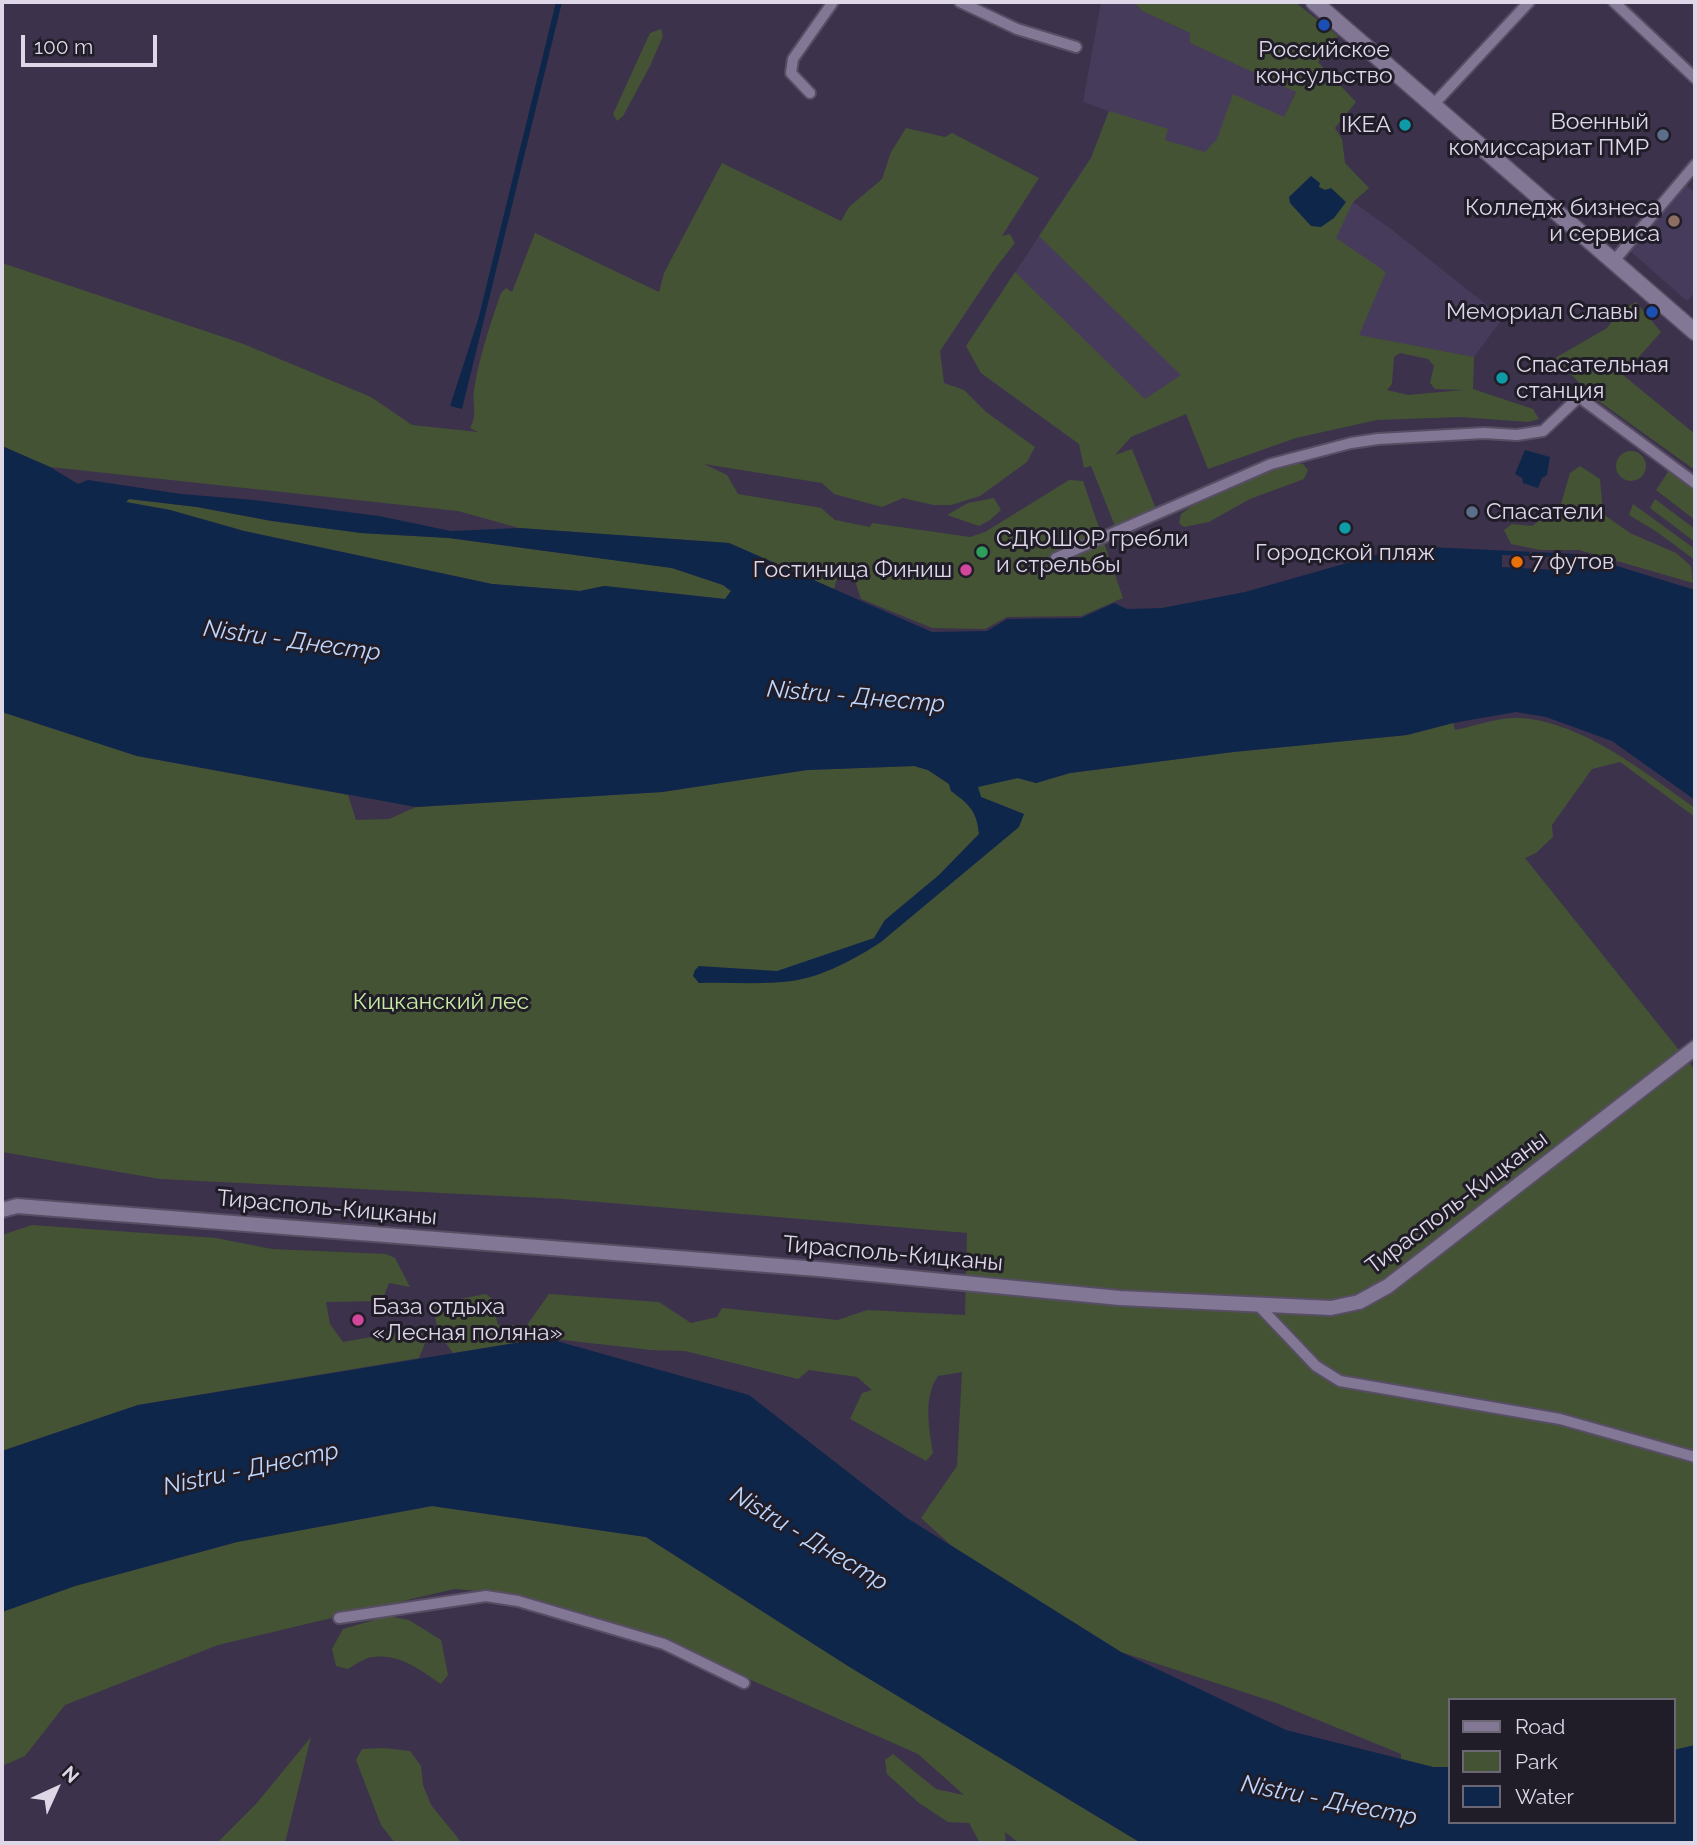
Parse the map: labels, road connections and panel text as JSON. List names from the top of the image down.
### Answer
{
  "streets": {
    "street": ["Тирасполь-Кицканы"]
  },
  "water": ["Nistru - Днестр"],
  "parks": ["Кицканский лес"],
  "places": [
    "Российское консульство",
    "IKEA",
    "Военный комиссариат ПМР",
    "Колледж бизнеса и сервиса",
    "Мемориал Славы",
    "Спасательная станция",
    "Спасатели",
    "Городской пляж",
    "СДЮШОР гребли и стрельбы",
    "7 футов",
    "Гостиница Финиш",
    "База отдыха «Лесная поляна»"
  ],
  "legend": ["Road", "Park", "Water"],
  "scale_bar": "100 m",
  "north": "top right"
}
